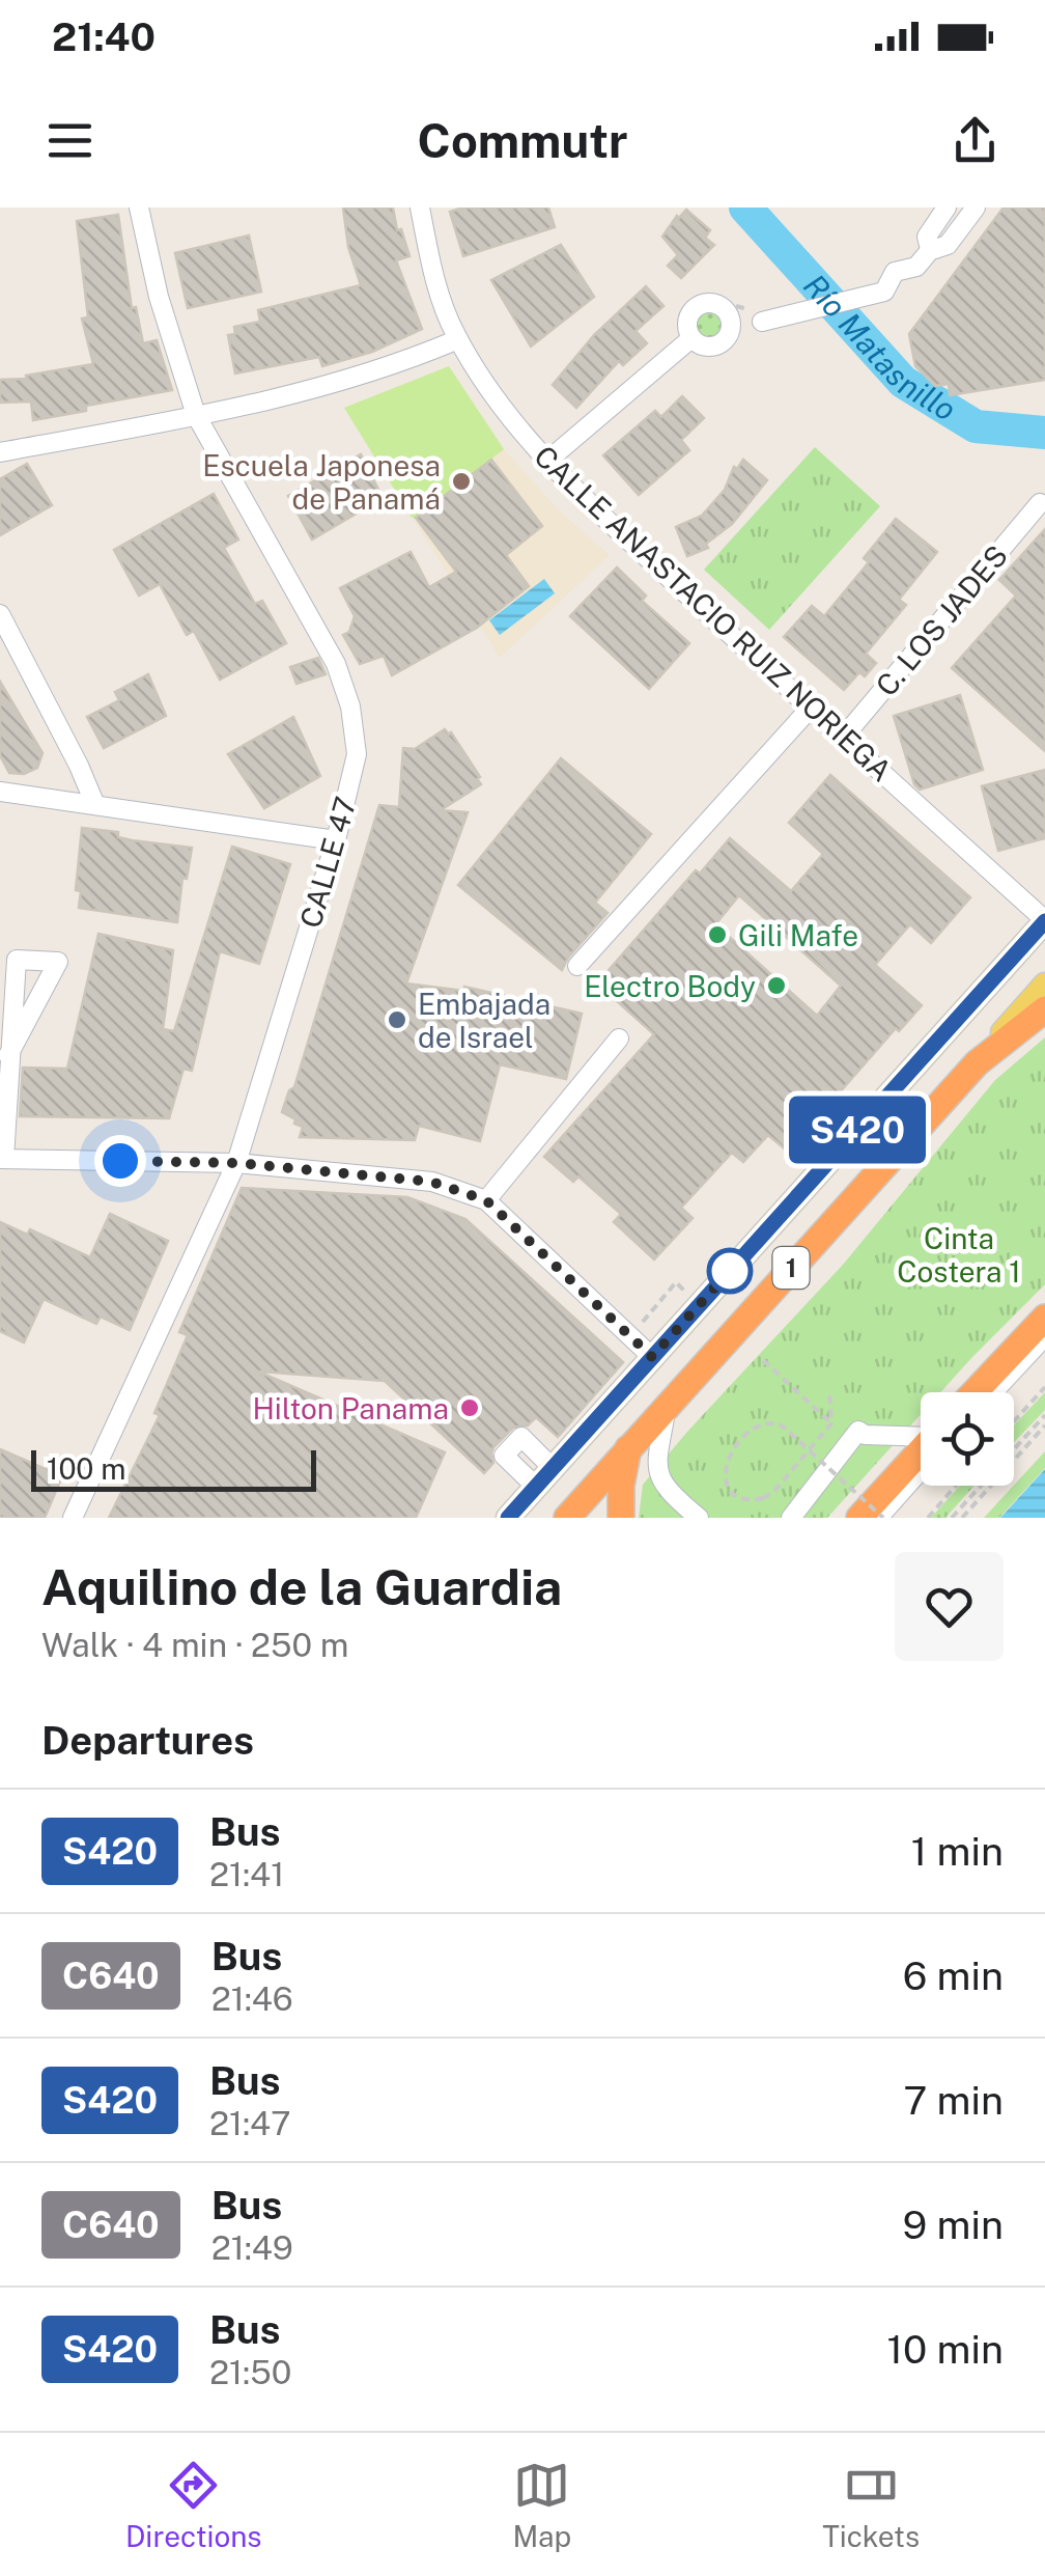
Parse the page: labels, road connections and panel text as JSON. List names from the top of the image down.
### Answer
{
  "streets": {
    "highway": ["1"],
    "street": ["CALLE ANASTACIO RUIZ NORIEGA", "C. LOS JADES", "CALLE 47"]
  },
  "crossings": [
    ["CALLE ANASTACIO RUIZ NORIEGA", "C. LOS JADES"]
  ],
  "water": ["Río Matasnillo"],
  "parks": ["Cinta Costera 1"],
  "places": [
    "Escuela Japonesa de Panamá",
    "Gili Mafe",
    "Electro Body",
    "Embajada de Israel",
    "Hilton Panama"
  ],
  "lines": ["bus line S420"],
  "scale_bar": "100 m",
  "page": {
    "status": "21:40",
    "header": "Commutr",
    "on_map": "S420",
    "scale": "100 m",
    "heading": [
      ["Aquilino de la Guardia", "Walk · 4 min · 250 m"],
      "Departures"
    ],
    "list": [
      {
        "mark": "S420",
        "name": "Bus",
        "note": "21:41",
        "value": "1 min"
      },
      {
        "mark": "C640",
        "name": "Bus",
        "note": "21:46",
        "value": "6 min"
      },
      {
        "mark": "S420",
        "name": "Bus",
        "note": "21:47",
        "value": "7 min"
      },
      {
        "mark": "C640",
        "name": "Bus",
        "note": "21:49",
        "value": "9 min"
      },
      {
        "mark": "S420",
        "name": "Bus",
        "note": "21:50",
        "value": "10 min"
      }
    ],
    "tabs": ["Directions", "Map", "Tickets"]
  }
}
